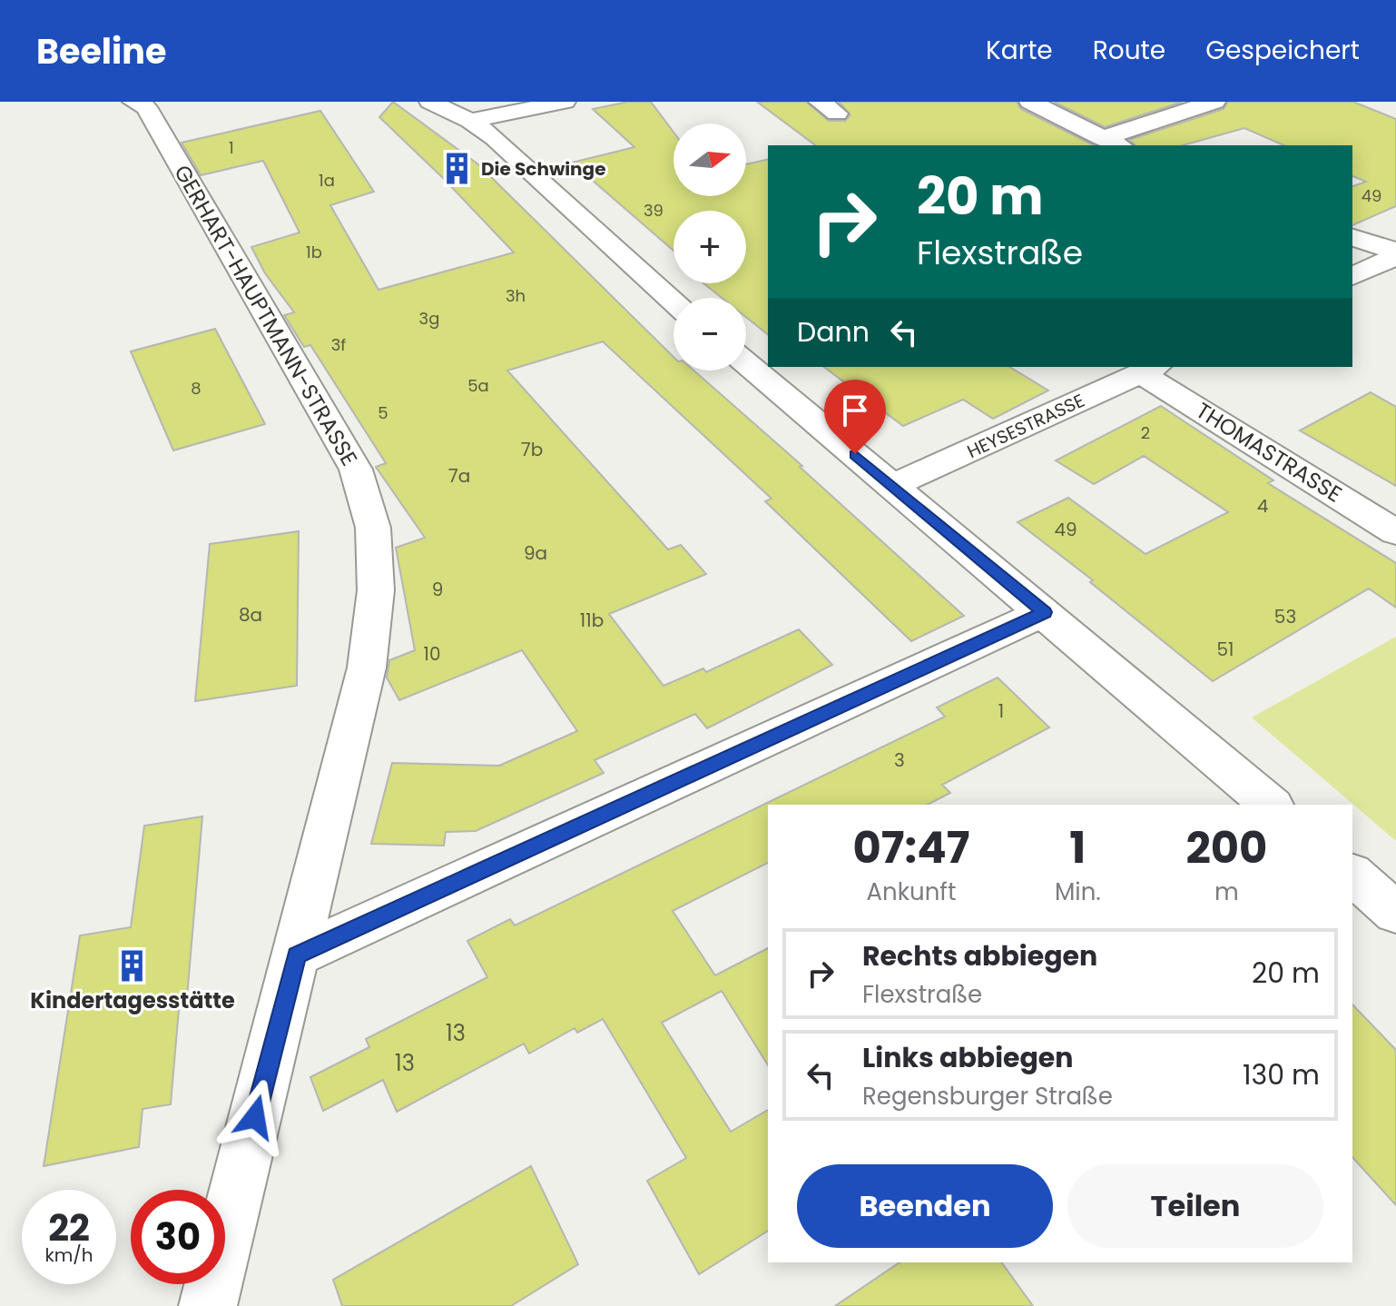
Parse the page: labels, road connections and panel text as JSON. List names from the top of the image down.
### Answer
{
  "streets": {
    "street": ["GERHART-HAUPTMANN-STRASSE", "HEYSESTRASSE", "THOMASTRASSE"]
  },
  "crossings": [
    ["HEYSESTRASSE", "THOMASTRASSE"]
  ],
  "places": {
    "building": ["Die Schwinge", "Kindertagesstätte"]
  },
  "house_numbers": [
    "1",
    "1a",
    "49",
    "39",
    "1b",
    "3h",
    "3g",
    "3f",
    "5a",
    "8",
    "5",
    "2",
    "7b",
    "7a",
    "4",
    "49",
    "9a",
    "9",
    "8a",
    "53",
    "11b",
    "51",
    "10",
    "1",
    "3",
    "13",
    "13"
  ],
  "north": "right",
  "page": {
    "header": "Beeline",
    "nav": ["Karte", "Route", "Gespeichert"],
    "map_buttons": ["+", "−"],
    "turn": ["20 m", "Flexstraße"],
    "then": "Dann",
    "eta": [
      "07:47",
      "Ankunft",
      "1",
      "Min.",
      "200",
      "m"
    ],
    "list": [
      {
        "name": "Rechts abbiegen",
        "note": "Flexstraße",
        "value": "20 m"
      },
      {
        "name": "Links abbiegen",
        "note": "Regensburger Straße",
        "value": "130 m"
      }
    ],
    "buttons": ["Beenden", "Teilen"],
    "speed": "22 km/h",
    "limit": "30"
  }
}
